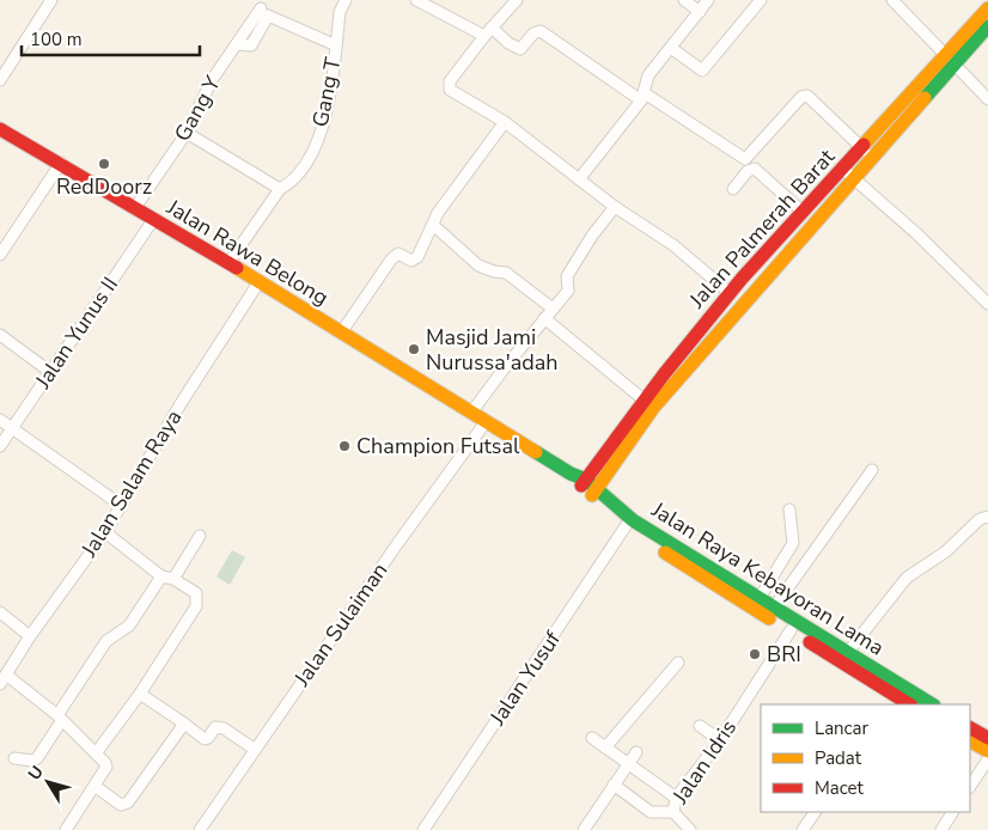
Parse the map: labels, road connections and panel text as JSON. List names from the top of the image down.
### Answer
{
  "streets": {
    "main road": ["Jalan Palmerah Barat", "Jalan Rawa Belong", "Jalan Raya Kebayoran Lama"],
    "street": [
      "Gang T",
      "Gang Y",
      "Jalan Yunus II",
      "Jalan Salam Raya",
      "Jalan Sulaiman",
      "Jalan Yusuf",
      "Jalan Idris"
    ]
  },
  "crossings": [
    ["Gang T", "Jalan Rawa Belong"],
    ["Gang Y", "Jalan Rawa Belong"],
    ["Jalan Palmerah Barat", "Jalan Rawa Belong"],
    ["Jalan Palmerah Barat", "Jalan Raya Kebayoran Lama"],
    ["Jalan Rawa Belong", "Jalan Yunus II"],
    ["Jalan Rawa Belong", "Jalan Salam Raya"],
    ["Jalan Rawa Belong", "Jalan Raya Kebayoran Lama"],
    ["Jalan Rawa Belong", "Jalan Sulaiman"],
    ["Jalan Raya Kebayoran Lama", "Jalan Yusuf"],
    ["Jalan Raya Kebayoran Lama", "Jalan Idris"]
  ],
  "places": [
    "RedDoorz",
    "Masjid Jami Nurussa'adah",
    "Champion Futsal",
    "BRI"
  ],
  "legend": ["Lancar", "Padat", "Macet"],
  "scale_bar": "100 m",
  "north": "top left"
}
